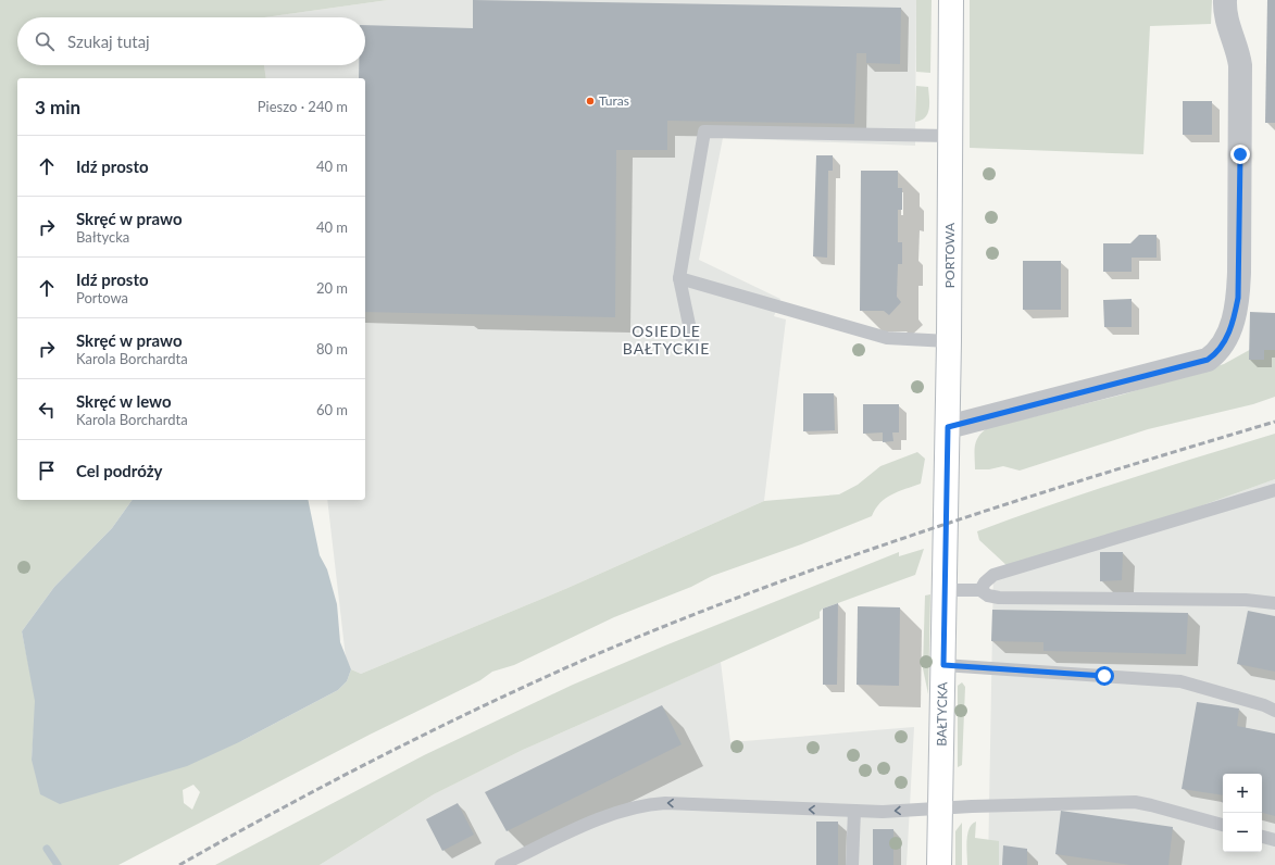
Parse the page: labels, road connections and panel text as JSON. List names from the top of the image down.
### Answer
{
  "streets": {
    "main road": ["PORTOWA", "BAŁTYCKA"]
  },
  "crossings": [
    ["PORTOWA", "BAŁTYCKA"]
  ],
  "districts": ["OSIEDLE BAŁTYCKIE"],
  "places": ["Turas"],
  "page": {
    "search": "Szukaj tutaj",
    "heading": ["3 min", "Pieszo · 240 m"],
    "list": [
      ["Idź prosto", "40 m"],
      ["Skręć w prawo", "Bałtycka", "40 m"],
      ["Idź prosto", "Portowa", "20 m"],
      ["Skręć w prawo", "Karola Borchardta", "80 m"],
      ["Skręć w lewo", "Karola Borchardta", "60 m"],
      "Cel podróży"
    ],
    "map_buttons": ["+", "−"]
  }
}
